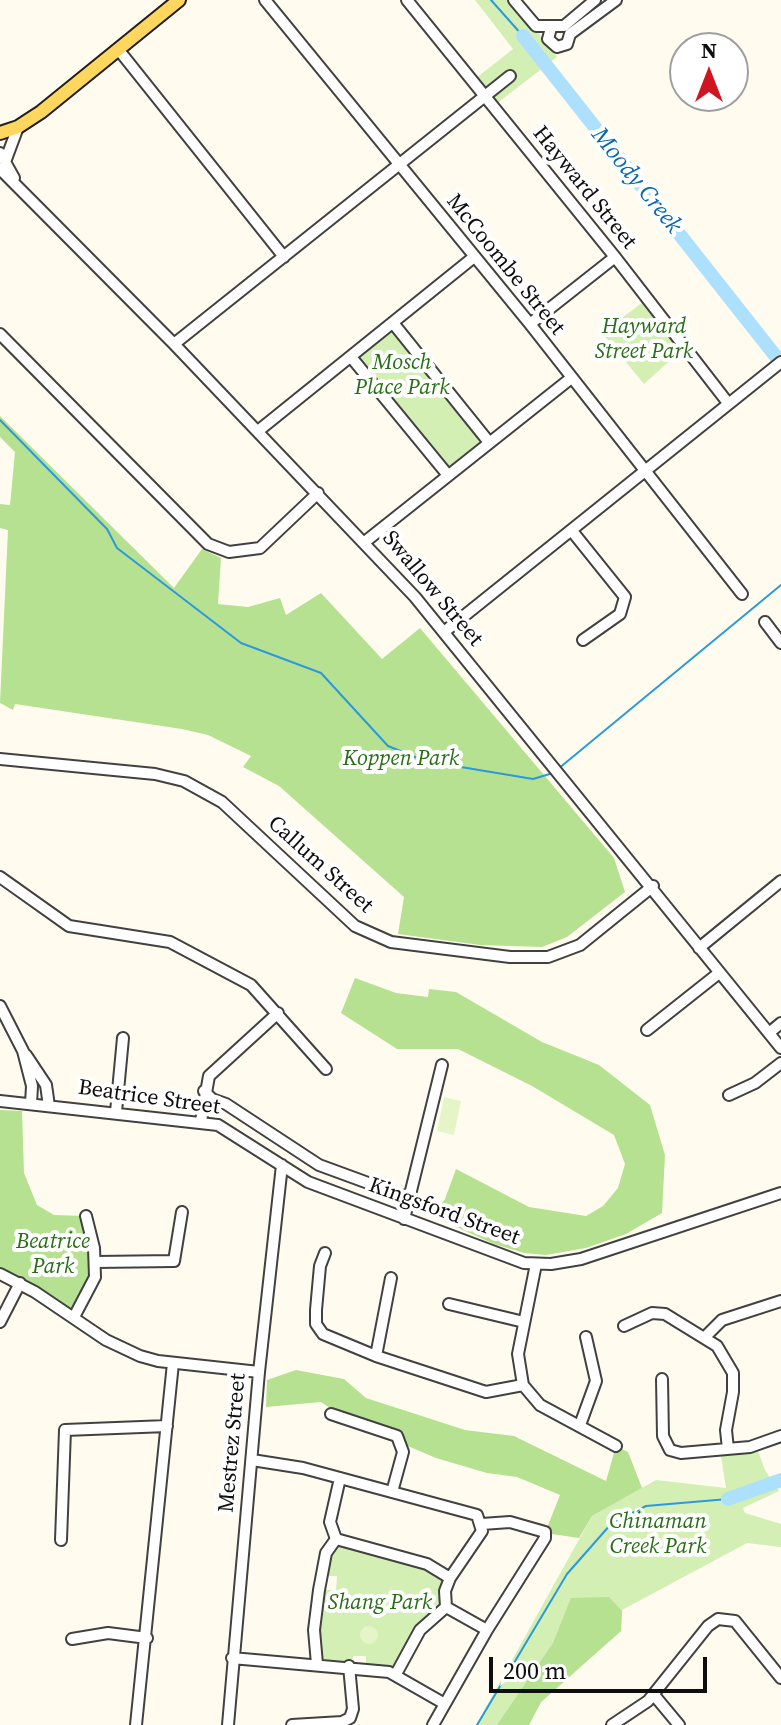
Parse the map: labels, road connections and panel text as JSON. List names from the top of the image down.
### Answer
{
  "streets": {
    "street": [
      "Hayward Street",
      "McCoombe Street",
      "Swallow Street",
      "Callum Street",
      "Beatrice Street",
      "Kingsford Street",
      "Mestrez Street"
    ]
  },
  "crossings": [
    ["Swallow Street", "Callum Street"],
    ["Beatrice Street", "Kingsford Street"],
    ["Beatrice Street", "Mestrez Street"],
    ["Kingsford Street", "Mestrez Street"]
  ],
  "water": ["Moody Creek"],
  "parks": [
    "Hayward Street Park",
    "Mosch Place Park",
    "Koppen Park",
    "Beatrice Park",
    "Chinaman Creek Park",
    "Shang Park"
  ],
  "scale_bar": "200 m",
  "north": "top"
}
